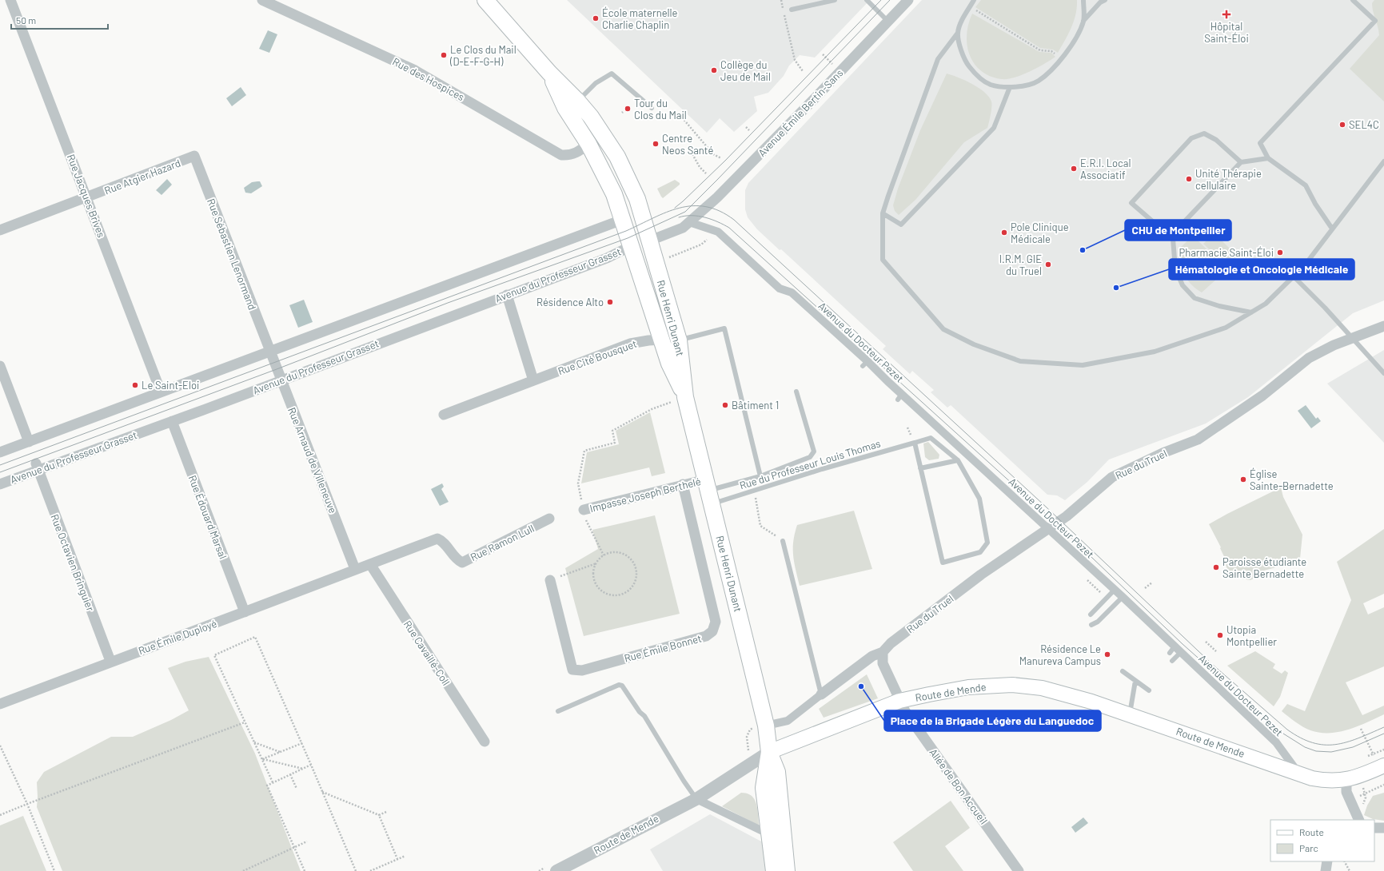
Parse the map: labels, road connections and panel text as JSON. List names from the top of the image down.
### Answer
{
  "streets": {
    "main road": ["Rue Henri Dunant", "Route de Mende"],
    "street": [
      "Rue des Hospices",
      "Avenue Émile Bertin-Sans",
      "Rue Atgier Hazard",
      "Rue Jacques Brives",
      "Rue Sébastien Lenormand",
      "Avenue du Professeur Grasset",
      "Avenue du Docteur Pezet",
      "Rue Cité Bousquet",
      "Rue Arnaud de Villeneuve",
      "Rue du Truel",
      "Impasse Joseph Berthelé",
      "Rue Édouard Marsal",
      "Rue Ramon Lull",
      "Rue Octavien Bringuier",
      "Rue Émile Duployé",
      "Rue Émile Bonnet",
      "Rue Cavaillé-Coll",
      "Allée de Bon Accueil"
    ],
    "lane": ["Rue du Professeur Louis Thomas"]
  },
  "crossings": [
    ["Rue des Hospices", "Rue Henri Dunant"],
    ["Avenue Émile Bertin-Sans", "Rue Henri Dunant"],
    ["Rue Atgier Hazard", "Rue Jacques Brives"],
    ["Rue Atgier Hazard", "Rue Sébastien Lenormand"],
    ["Rue Sébastien Lenormand", "Rue Arnaud de Villeneuve"],
    ["Avenue du Professeur Grasset", "Rue Henri Dunant"],
    ["Avenue du Professeur Grasset", "Rue Arnaud de Villeneuve"],
    ["Avenue du Professeur Grasset", "Rue Édouard Marsal"],
    ["Avenue du Professeur Grasset", "Rue Octavien Bringuier"],
    ["Rue Henri Dunant", "Rue Cité Bousquet"],
    ["Rue Henri Dunant", "Rue du Professeur Louis Thomas"],
    ["Rue Henri Dunant", "Rue du Truel"],
    ["Rue Henri Dunant", "Impasse Joseph Berthelé"],
    ["Rue Henri Dunant", "Route de Mende"],
    ["Avenue du Docteur Pezet", "Rue du Truel"],
    ["Avenue du Docteur Pezet", "Route de Mende"],
    ["Rue Arnaud de Villeneuve", "Rue Ramon Lull"],
    ["Rue Arnaud de Villeneuve", "Rue Émile Duployé"],
    ["Rue du Professeur Louis Thomas", "Impasse Joseph Berthelé"],
    ["Impasse Joseph Berthelé", "Rue Émile Bonnet"],
    ["Rue Édouard Marsal", "Rue Émile Duployé"],
    ["Rue Ramon Lull", "Rue Émile Duployé"],
    ["Rue Ramon Lull", "Rue Cavaillé-Coll"],
    ["Rue Octavien Bringuier", "Rue Émile Duployé"],
    ["Route de Mende", "Allée de Bon Accueil"]
  ],
  "places": {
    "health": ["Hôpital Saint-Éloi"],
    "other": [
      "École maternelle Charlie Chaplin",
      "Le Clos du Mail (D-E-F-G-H)",
      "Collège du Jeu de Mail",
      "Tour du Clos du Mail",
      "SEL4C",
      "Centre Neos Santé",
      "E.R.I. Local Associatif",
      "Unité Thérapie cellulaire",
      "Pole Clinique Médicale",
      "CHU de Montpellier",
      "Pharmacie Saint-Éloi",
      "I.R.M. GIE du Truel",
      "Hématologie et Oncologie Médicale",
      "Résidence Alto",
      "Le Saint-Eloi",
      "Bâtiment 1",
      "Église Sainte-Bernadette",
      "Paroisse étudiante Sainte Bernadette",
      "Utopia Montpellier",
      "Résidence Le Manureva Campus",
      "Place de la Brigade Légère du Languedoc"
    ]
  },
  "legend": ["Route", "Parc"],
  "scale_bar": "50 m"
}
